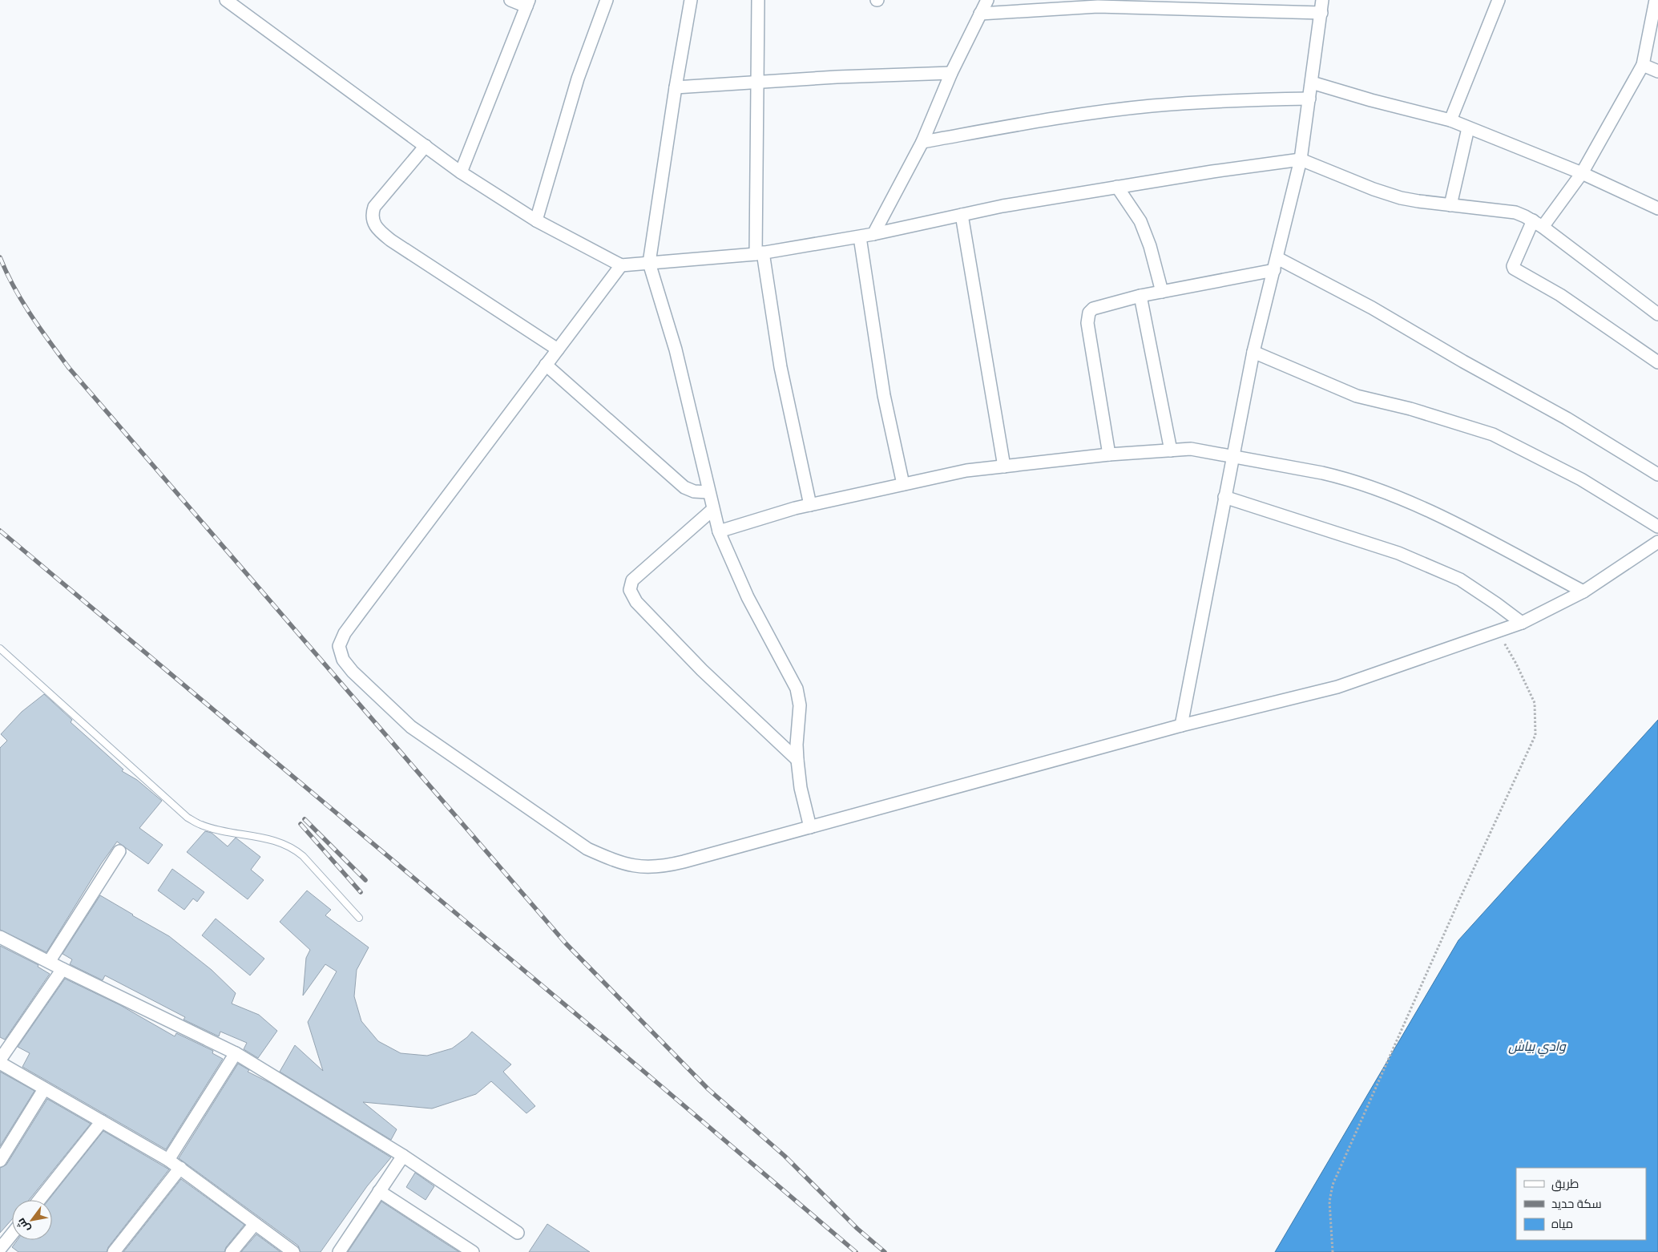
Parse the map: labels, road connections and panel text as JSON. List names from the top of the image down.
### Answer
{
  "water": ["وادي بياش"],
  "legend": ["طريق", "سكة حديد", "مياه"],
  "north": "bottom left"
}
